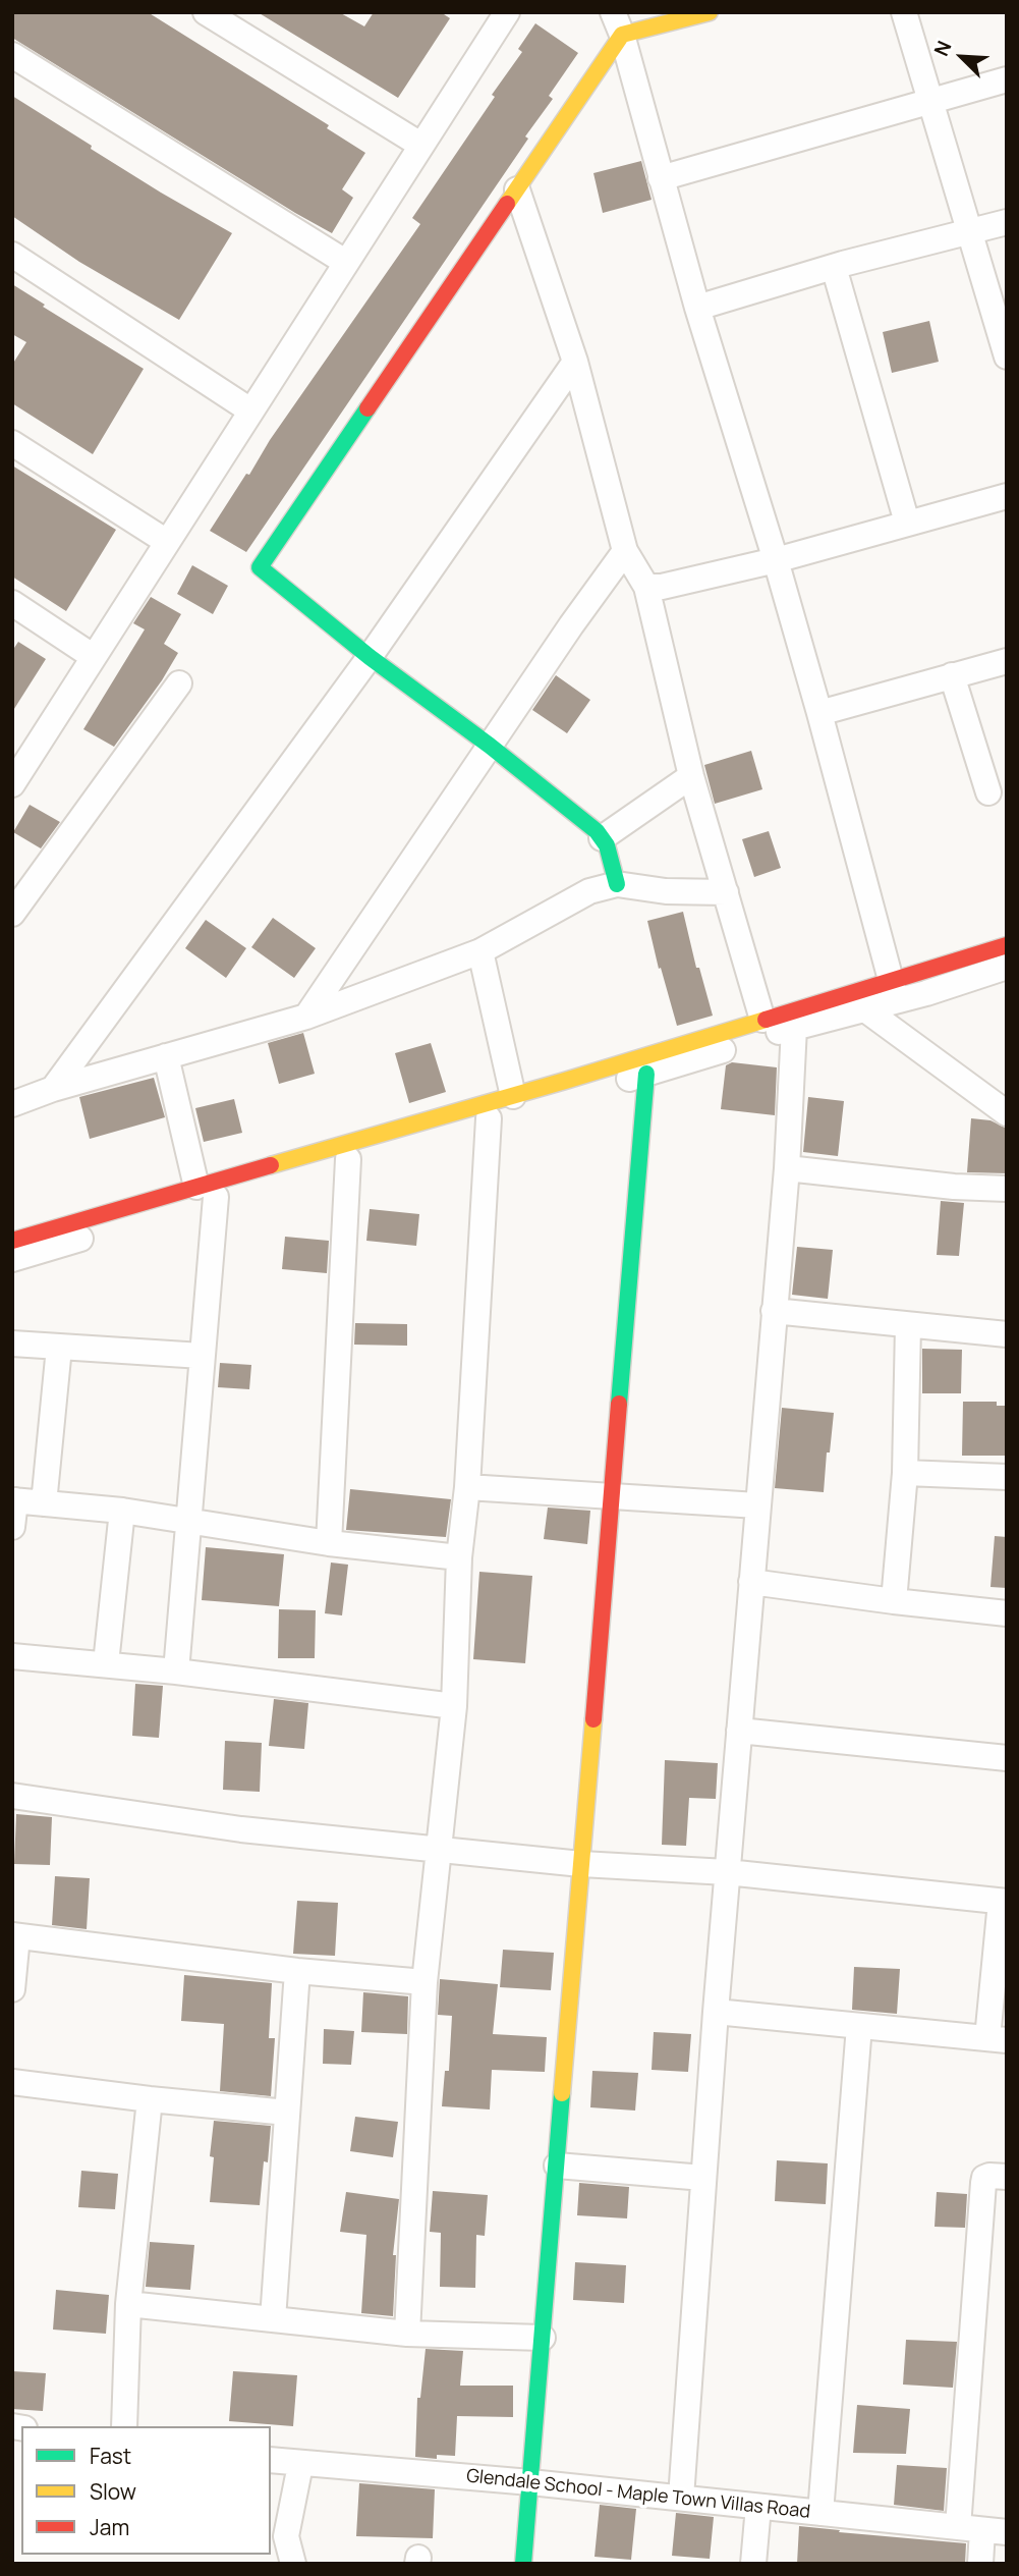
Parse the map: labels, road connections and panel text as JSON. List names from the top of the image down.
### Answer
{
  "streets": {
    "street": ["Glendale School - Maple Town Villas Road"]
  },
  "legend": ["Fast", "Slow", "Jam"],
  "north": "top left"
}
